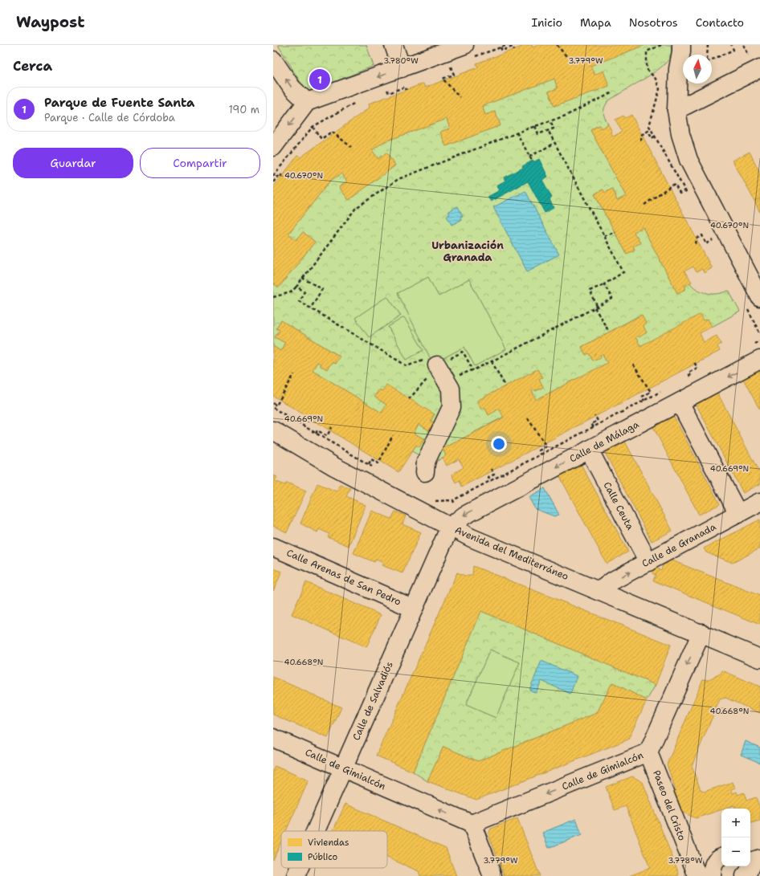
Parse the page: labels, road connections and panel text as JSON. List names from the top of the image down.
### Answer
{
  "streets": {
    "street": [
      "Calle de Málaga",
      "Calle Ceuta",
      "Calle de Granada",
      "Avenida del Mediterráneo",
      "Calle Arenas de San Pedro",
      "Calle de Salvadiós",
      "Calle de Gimialcón",
      "Paseo del Cristo"
    ]
  },
  "crossings": [
    ["Calle de Málaga", "Calle Ceuta"],
    ["Calle de Málaga", "Avenida del Mediterráneo"],
    ["Calle de Málaga", "Calle de Salvadiós"],
    ["Calle Ceuta", "Calle de Granada"],
    ["Calle de Granada", "Avenida del Mediterráneo"],
    ["Avenida del Mediterráneo", "Calle de Salvadiós"],
    ["Avenida del Mediterráneo", "Calle de Gimialcón"],
    ["Calle Arenas de San Pedro", "Calle de Salvadiós"],
    ["Calle de Salvadiós", "Calle de Gimialcón"],
    ["Calle de Gimialcón", "Paseo del Cristo"]
  ],
  "one_way": ["Calle de Málaga", "Calle de Gimialcón"],
  "districts": ["Urbanización Granada"],
  "legend": ["Viviendas", "Público"],
  "north": "top",
  "page": {
    "header": "Waypost",
    "nav": [
      "Inicio",
      "Mapa",
      "Nosotros",
      "Contacto"
    ],
    "heading": "Cerca",
    "pins": "1",
    "list": [
      {
        "mark": "1",
        "name": "Parque de Fuente Santa",
        "note": "Parque · Calle de Córdoba",
        "value": "190 m"
      }
    ],
    "buttons": ["Guardar", "Compartir"],
    "map_buttons": ["+", "−"]
  },
  "coordinates": [
    "3.780°W",
    "3.779°W",
    "40.670°N",
    "40.669°N",
    "40.668°N",
    "3.778°W"
  ]
}
